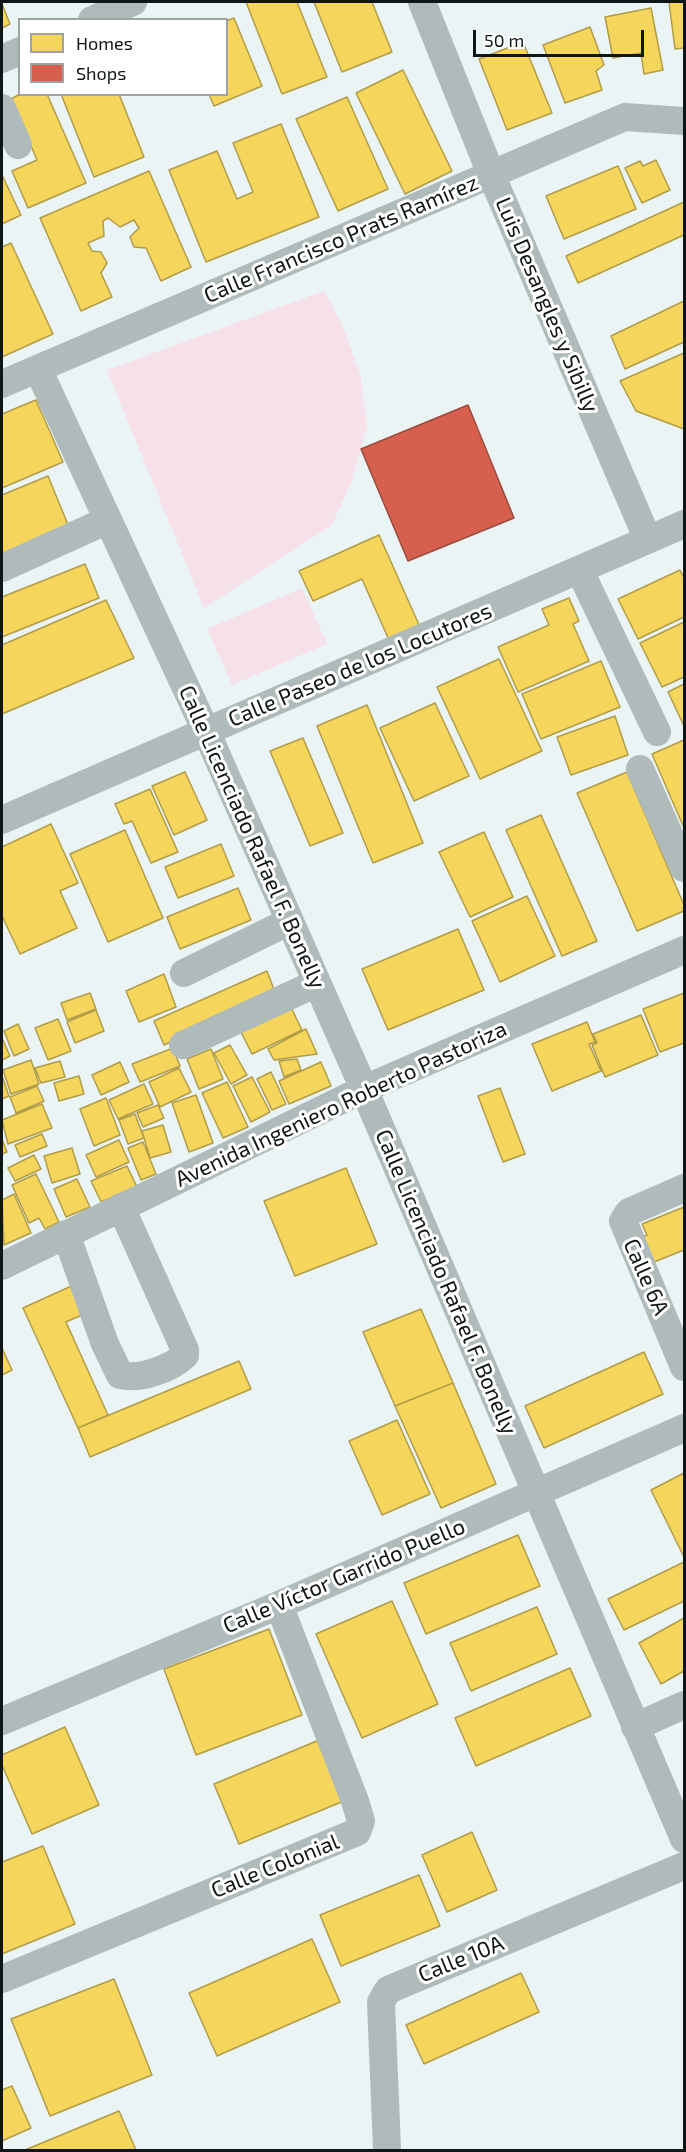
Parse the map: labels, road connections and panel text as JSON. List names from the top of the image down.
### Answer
{
  "streets": {
    "street": [
      "Calle Francisco Prats Ramírez",
      "Luis Desangles y Sibilly",
      "Calle Paseo de los Locutores",
      "Calle Licenciado Rafael F. Bonelly",
      "Avenida Ingeniero Roberto Pastoriza",
      "Calle 6A",
      "Calle Víctor Garrido Puello",
      "Calle Colonial",
      "Calle 10A"
    ]
  },
  "crossings": [
    ["Calle Francisco Prats Ramírez", "Luis Desangles y Sibilly"],
    ["Calle Francisco Prats Ramírez", "Calle Licenciado Rafael F. Bonelly"],
    ["Luis Desangles y Sibilly", "Calle Paseo de los Locutores"],
    ["Calle Paseo de los Locutores", "Calle Licenciado Rafael F. Bonelly"],
    ["Calle Licenciado Rafael F. Bonelly", "Avenida Ingeniero Roberto Pastoriza"],
    ["Calle Licenciado Rafael F. Bonelly", "Calle Víctor Garrido Puello"],
    ["Calle Víctor Garrido Puello", "Calle Colonial"]
  ],
  "legend": ["Homes", "Shops"],
  "scale_bar": "50 m"
}
